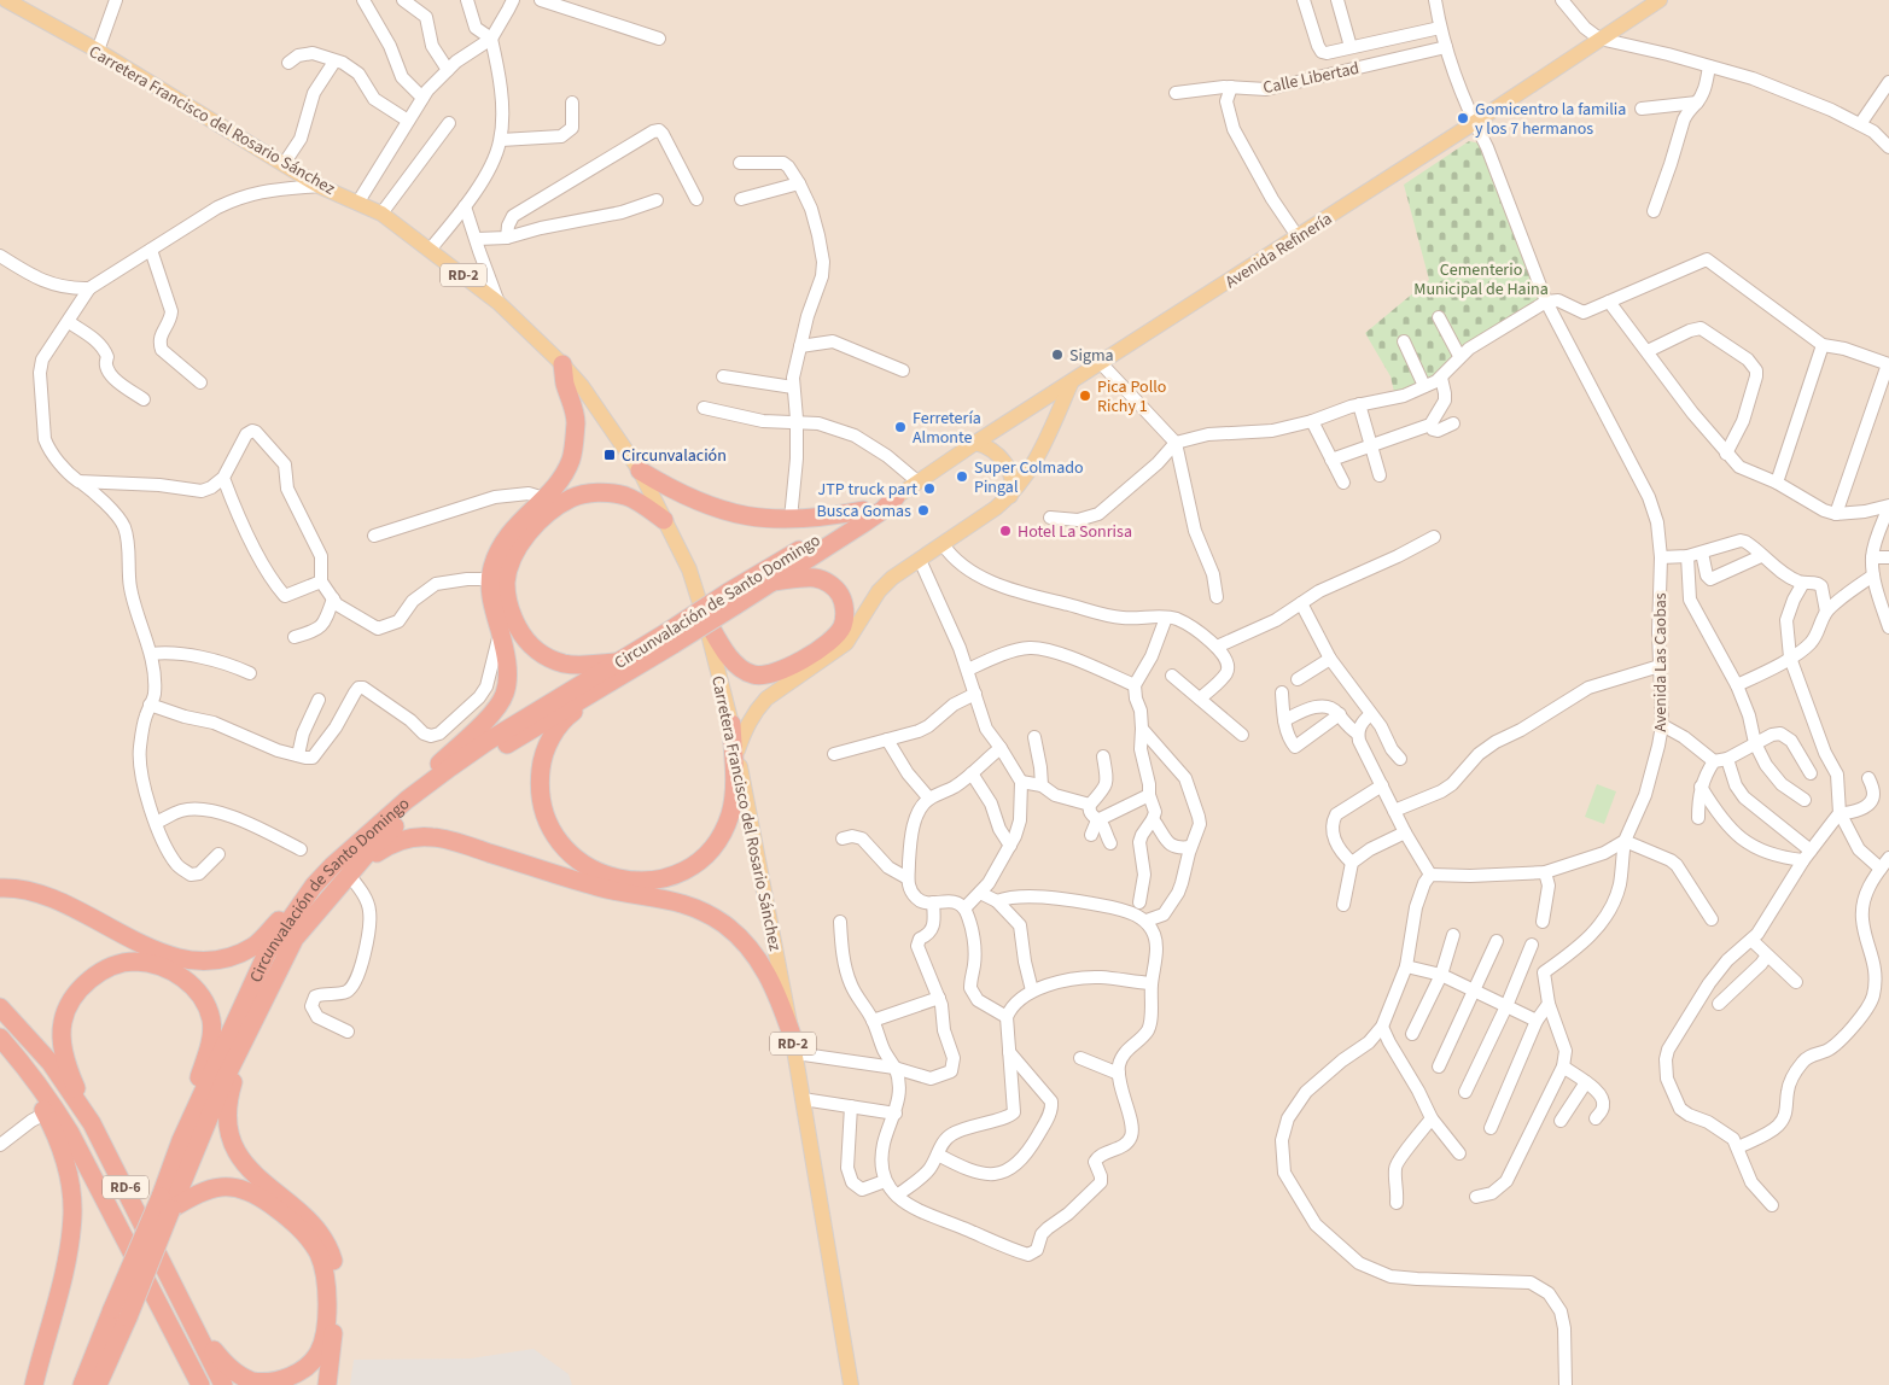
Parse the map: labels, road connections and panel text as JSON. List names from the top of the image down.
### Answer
{
  "streets": {
    "highway": ["Circunvalación de Santo Domingo", "RD-6"],
    "main road": ["Carretera Francisco del Rosario Sánchez", "Avenida Refinería", "RD-2"],
    "street": ["Calle Libertad", "Avenida Las Caobas"]
  },
  "crossings": [
    ["Calle Libertad", "Avenida Las Caobas"],
    ["Avenida Refinería", "Circunvalación de Santo Domingo"],
    ["Avenida Refinería", "Avenida Las Caobas"]
  ],
  "parks": ["Cementerio Municipal de Haina"],
  "places": {
    "other": [
      "Gomicentro la familia y los 7 hermanos",
      "Sigma",
      "Pica Pollo Richy 1",
      "Ferretería Almonte",
      "Super Colmado Pingal",
      "JTP truck part",
      "Busca Gomas",
      "Hotel La Sonrisa"
    ],
    "transit": ["Circunvalación"]
  }
}
